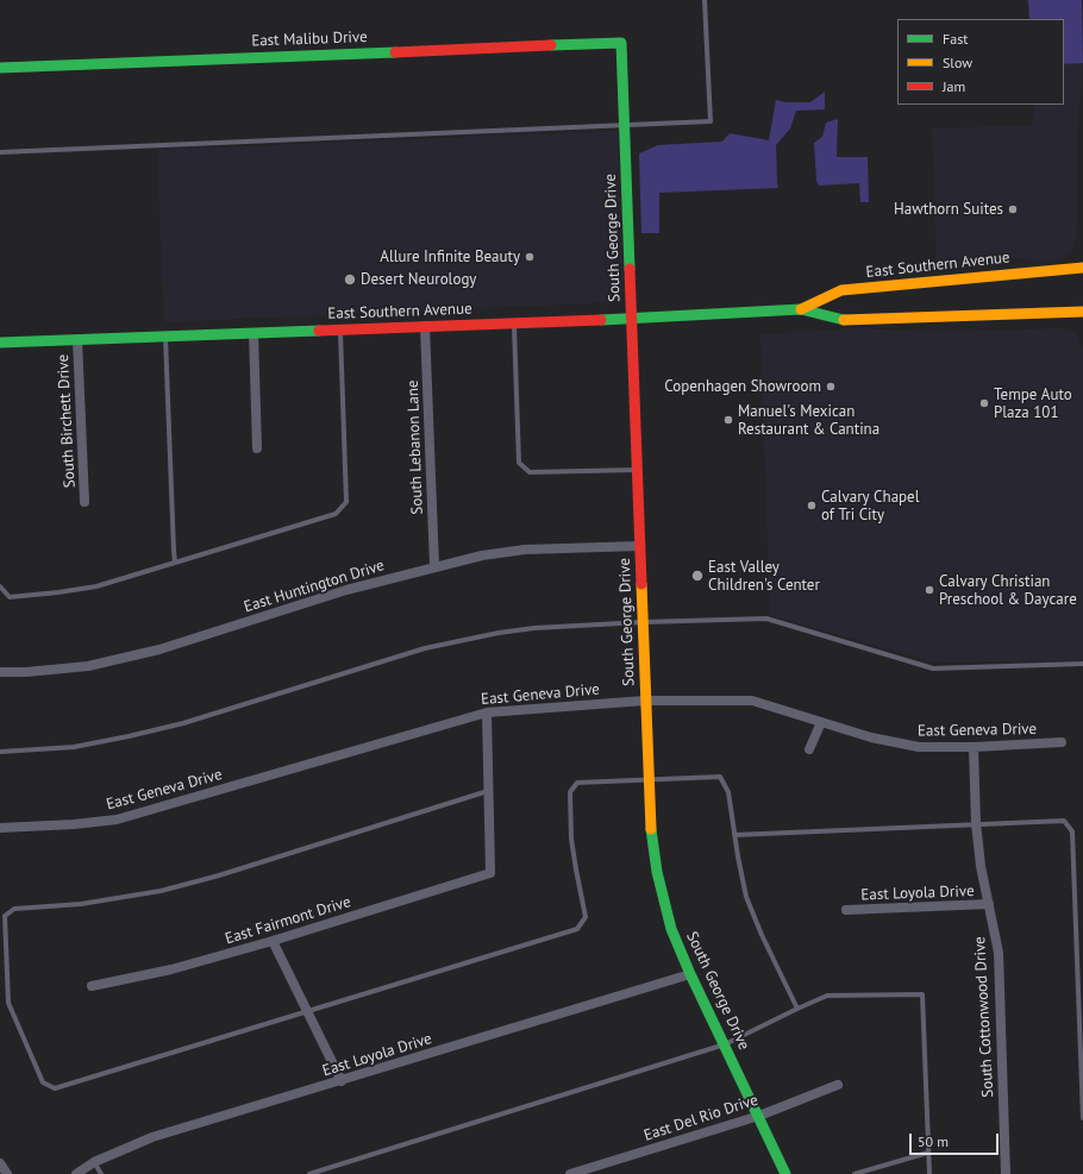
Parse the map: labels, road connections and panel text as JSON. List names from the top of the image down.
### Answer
{
  "streets": {
    "street": [
      "East Malibu Drive",
      "South George Drive",
      "East Southern Avenue",
      "South Birchett Drive",
      "South Lebanon Lane",
      "East Huntington Drive",
      "East Geneva Drive",
      "East Loyola Drive",
      "East Fairmont Drive",
      "South Cottonwood Drive",
      "East Del Rio Drive"
    ]
  },
  "crossings": [
    ["East Malibu Drive", "South George Drive"],
    ["South George Drive", "East Southern Avenue"],
    ["South George Drive", "East Huntington Drive"],
    ["South George Drive", "East Geneva Drive"],
    ["South George Drive", "East Loyola Drive"],
    ["South George Drive", "East Del Rio Drive"],
    ["East Southern Avenue", "South Birchett Drive"],
    ["East Southern Avenue", "South Lebanon Lane"],
    ["South Lebanon Lane", "East Huntington Drive"],
    ["East Geneva Drive", "South Cottonwood Drive"],
    ["East Loyola Drive", "South Cottonwood Drive"]
  ],
  "places": [
    "Hawthorn Suites",
    "Allure Infinite Beauty",
    "Desert Neurology",
    "Copenhagen Showroom",
    "Tempe Auto Plaza 101",
    "Manuel's Mexican Restaurant & Cantina",
    "Calvary Chapel of Tri City",
    "East Valley Children's Center",
    "Calvary Christian Preschool & Daycare"
  ],
  "legend": ["Fast", "Slow", "Jam"],
  "scale_bar": "50 m"
}
